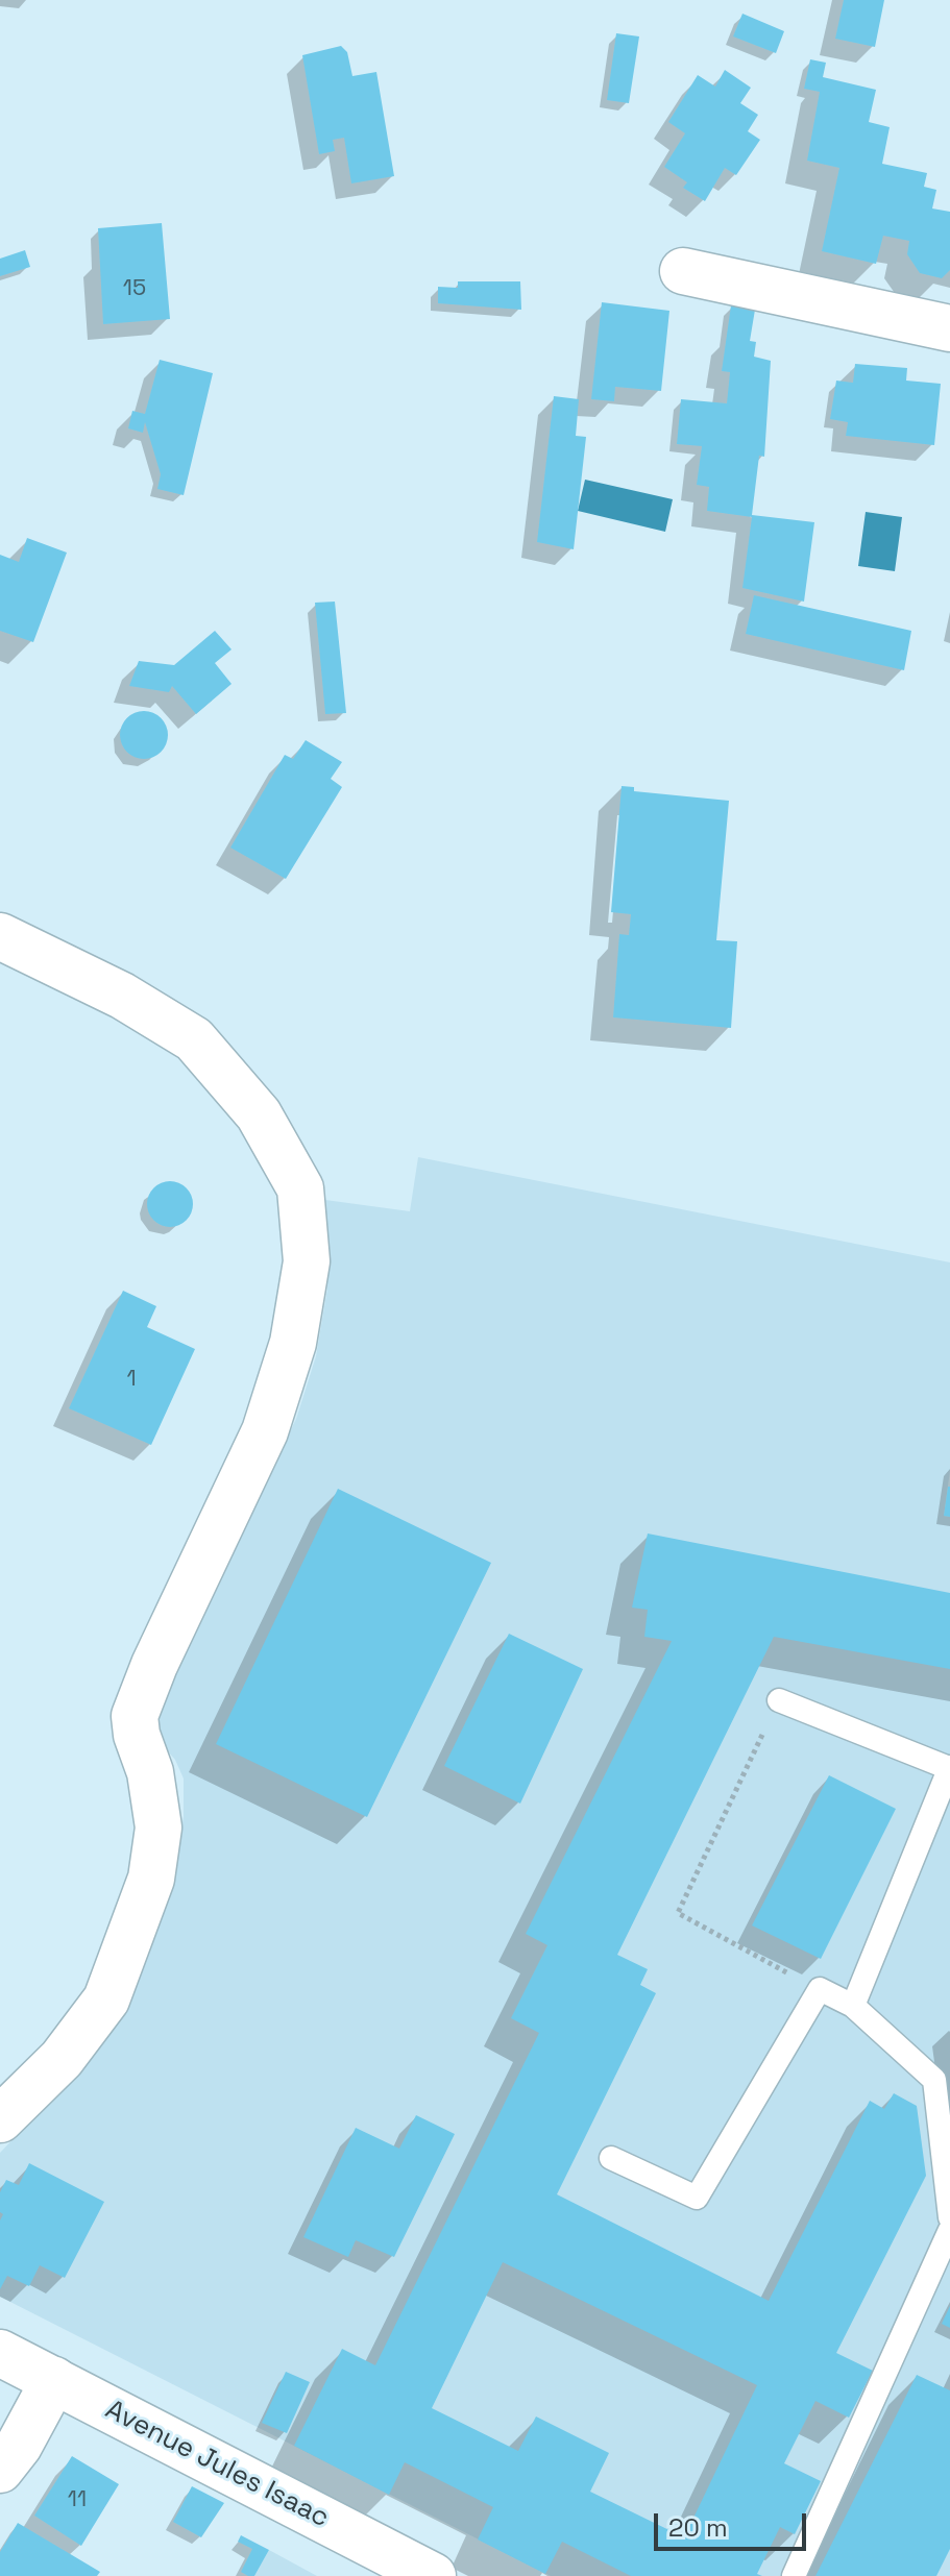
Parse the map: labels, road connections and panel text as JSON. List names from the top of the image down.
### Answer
{
  "streets": {
    "street": ["Avenue Jules Isaac"]
  },
  "house_numbers": ["15", "1", "11"],
  "scale_bar": "20 m"
}
